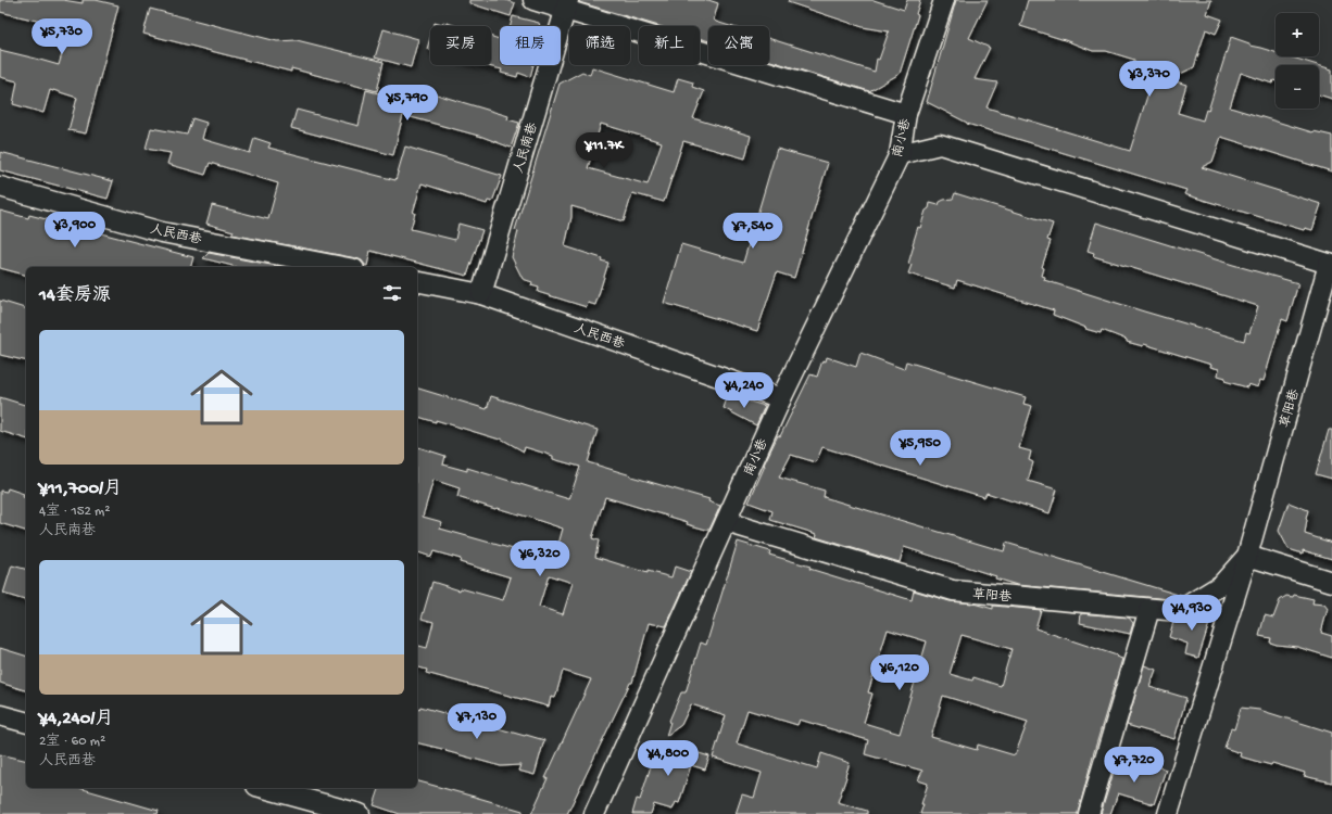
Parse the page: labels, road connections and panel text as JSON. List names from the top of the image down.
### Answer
{
  "streets": {
    "street": [
      "南小巷",
      "人民南巷",
      "人民西巷",
      "草阳巷"
    ]
  },
  "crossings": [
    ["南小巷", "人民西巷"],
    ["南小巷", "草阳巷"],
    ["人民南巷", "人民西巷"]
  ],
  "page": {
    "map_buttons": ["+", "−"],
    "price": [
      "¥5,730",
      "¥3,370",
      "¥5,790",
      "¥11.7K",
      "¥3,900",
      "¥7,540",
      "¥4,240",
      "¥5,950",
      "¥6,320",
      "¥4,930",
      "¥6,120",
      "¥7,130",
      "¥4,800",
      "¥7,720"
    ],
    "chip": [
      "买房",
      "租房",
      "筛选",
      "新上",
      "公寓"
    ],
    "heading": "14套房源",
    "list": [
      {
        "name": "¥11,700/月",
        "note": "4室 · 152 m² · 人民南巷"
      },
      {
        "name": "¥4,240/月",
        "note": "2室 · 60 m² · 人民西巷"
      }
    ]
  }
}
